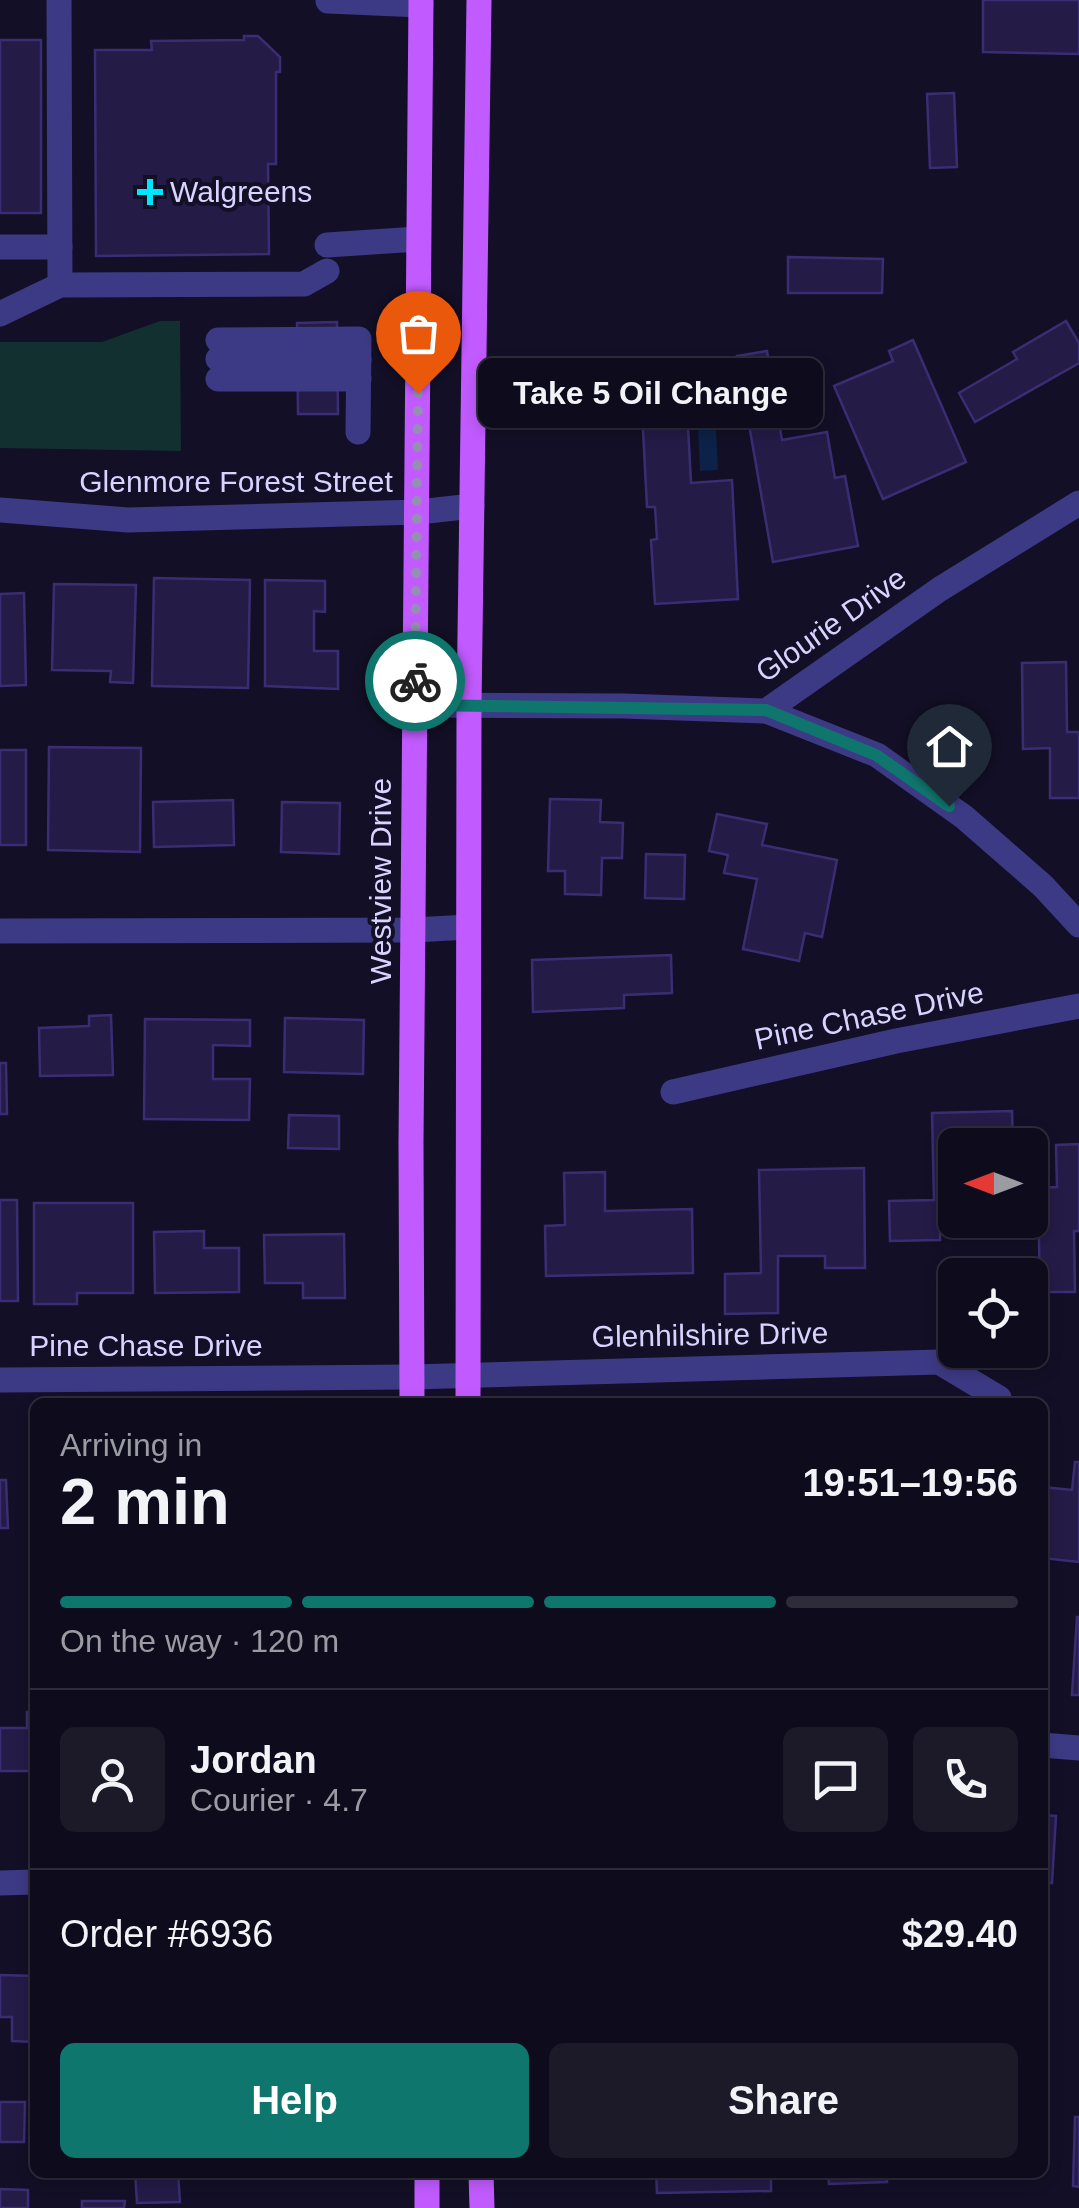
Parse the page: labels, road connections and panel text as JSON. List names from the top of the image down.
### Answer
{
  "streets": {
    "main road": ["Westview Drive"],
    "street": [
      "Glenmore Forest Street",
      "Glourie Drive",
      "Pine Chase Drive",
      "Glenhilshire Drive"
    ]
  },
  "crossings": [
    ["Glenmore Forest Street", "Westview Drive"],
    ["Glourie Drive", "Westview Drive"],
    ["Westview Drive", "Pine Chase Drive"],
    ["Westview Drive", "Glenhilshire Drive"],
    ["Pine Chase Drive", "Glenhilshire Drive"]
  ],
  "places": {
    "health": ["Walgreens"],
    "other": ["Take 5 Oil Change"]
  },
  "north": "left",
  "page": {
    "bubble": "Take 5 Oil Change",
    "heading": ["2 min", "Arriving in", "19:51–19:56"],
    "panel": [
      "Jordan",
      "Courier · 4.7",
      "Order #6936",
      "$29.40"
    ],
    "bar": "On the way · 120 m",
    "buttons": ["Help", "Share"]
  }
}
